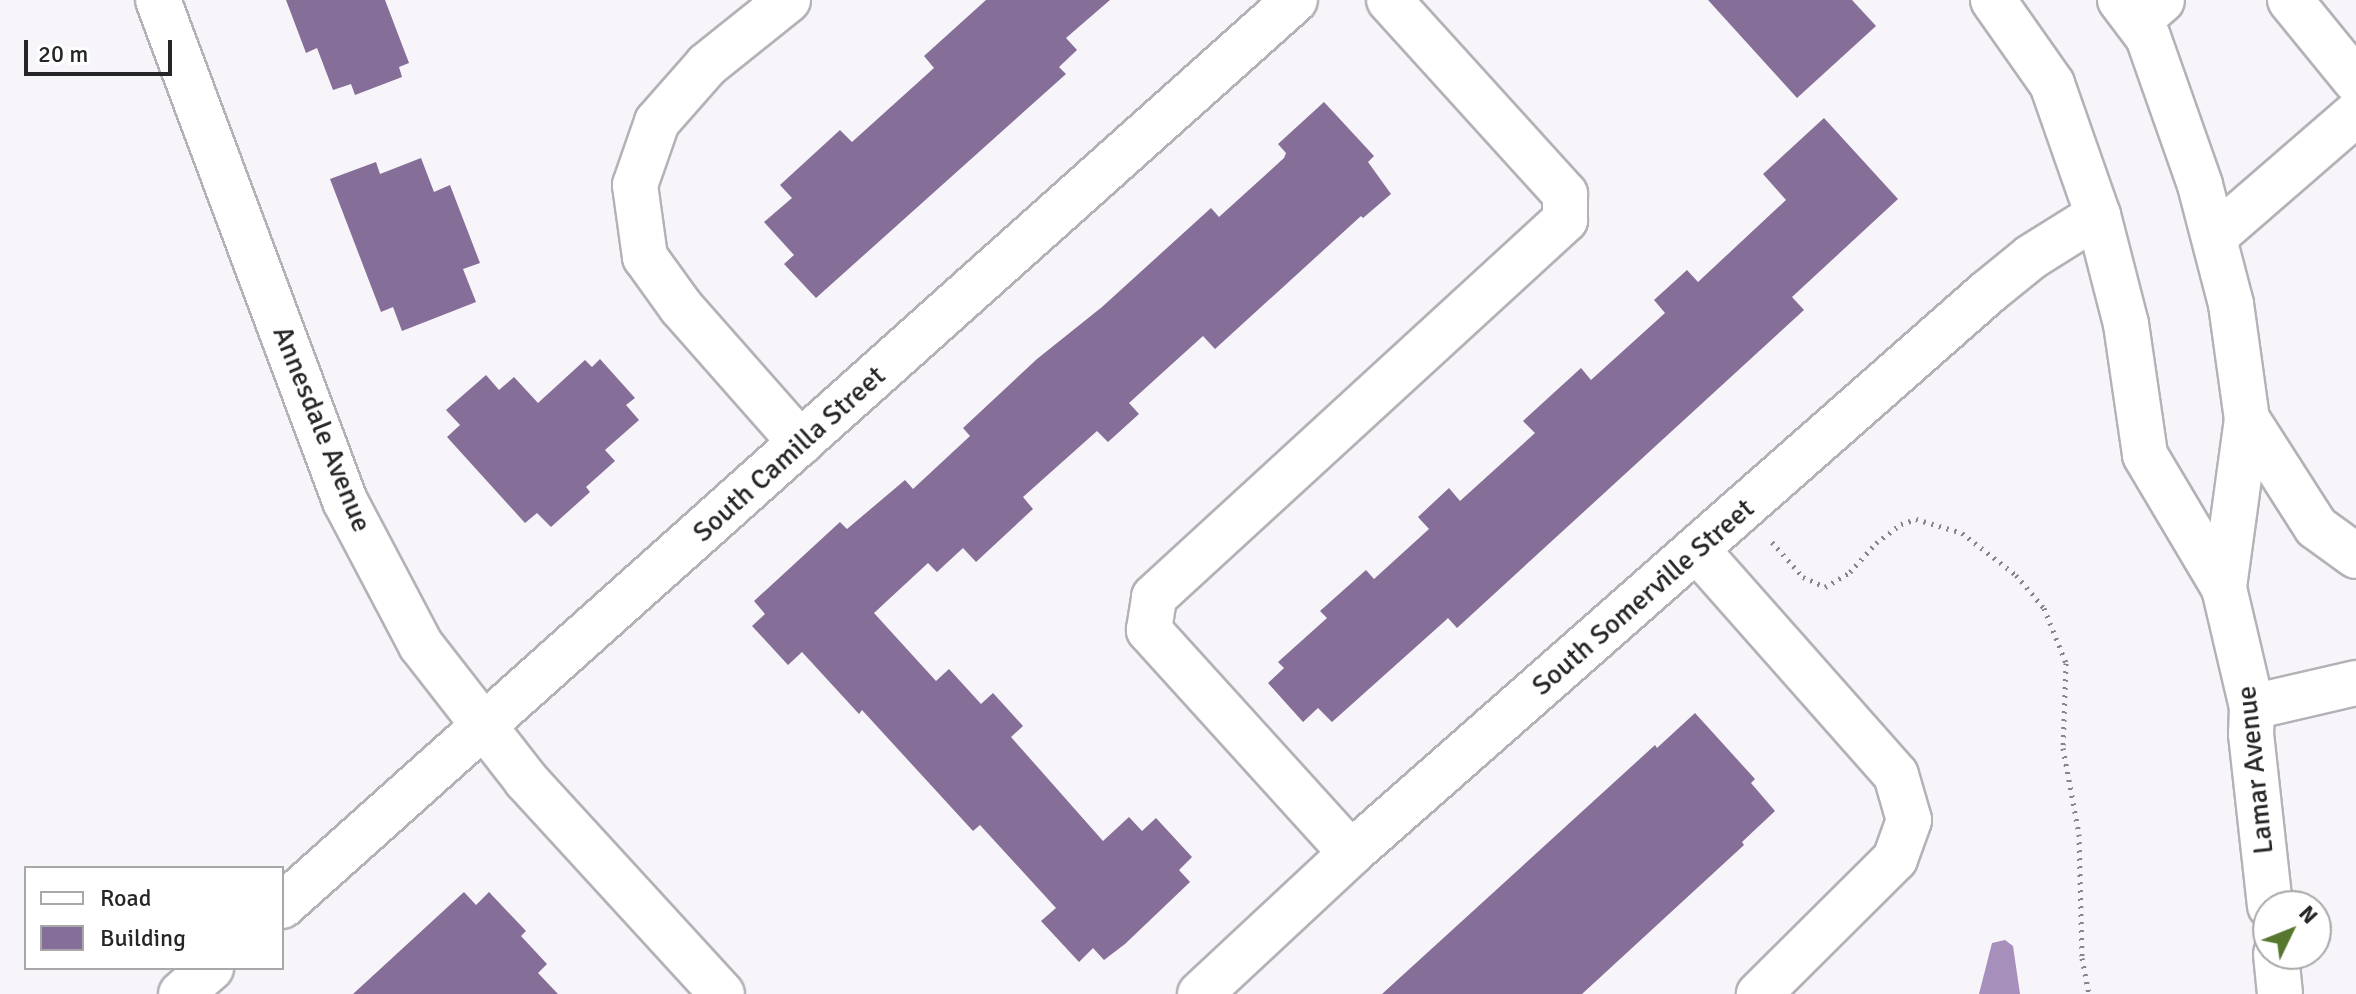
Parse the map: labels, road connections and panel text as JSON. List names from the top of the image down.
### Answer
{
  "streets": {
    "main road": [
      "Annesdale Avenue",
      "South Camilla Street",
      "South Somerville Street",
      "Lamar Avenue"
    ]
  },
  "crossings": [
    ["Annesdale Avenue", "South Camilla Street"]
  ],
  "legend": ["Road", "Building"],
  "scale_bar": "20 m",
  "north": "top right"
}
